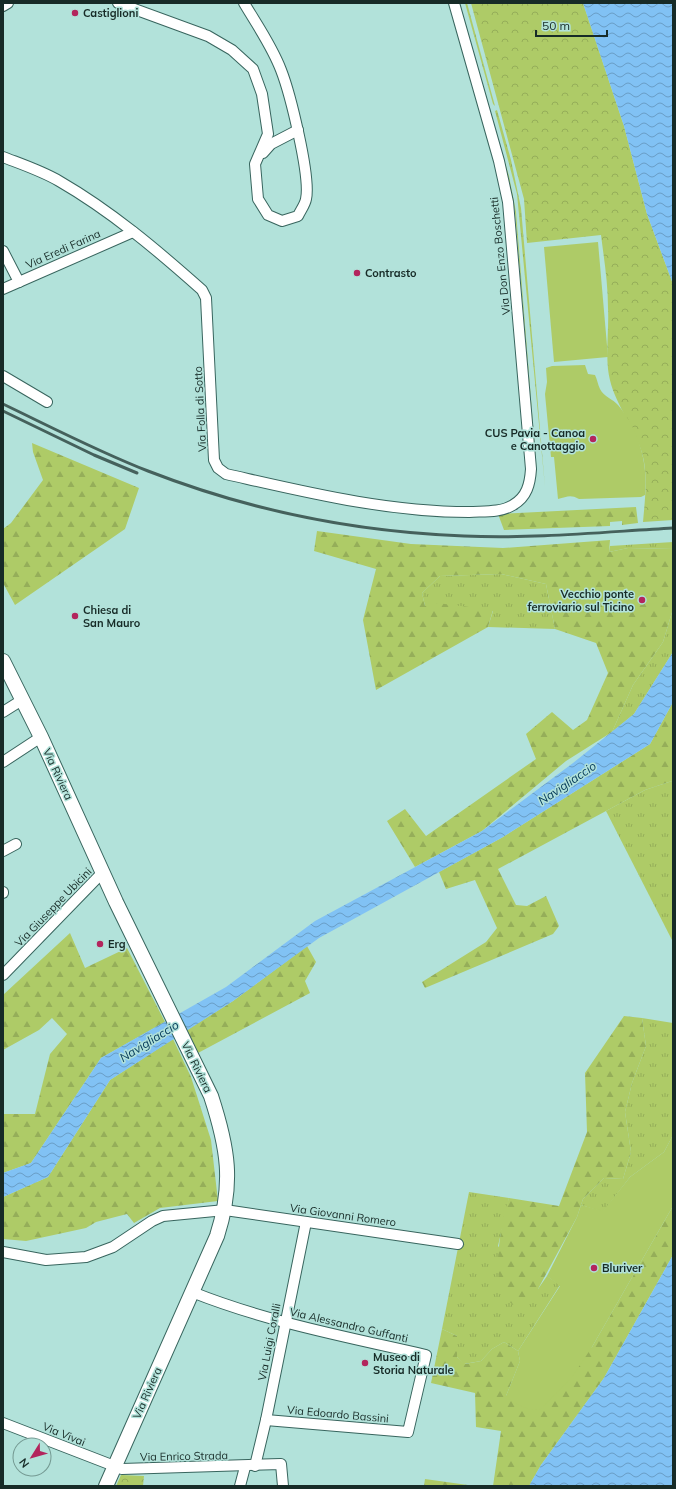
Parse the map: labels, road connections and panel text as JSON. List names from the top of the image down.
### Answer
{
  "streets": {
    "street": [
      "Via Eredi Farina",
      "Via Don Enzo Boschetti",
      "Via Folla di Sotto",
      "Via Riviera",
      "Via Giuseppe Ubicini",
      "Via Giovanni Romero",
      "Via Alessandro Guffanti",
      "Via Luigi Coralli",
      "Via Edoardo Bassini",
      "Via Vivai",
      "Via Enrico Strada"
    ]
  },
  "crossings": [
    ["Via Eredi Farina", "Via Folla di Sotto"],
    ["Via Don Enzo Boschetti", "Via Folla di Sotto"],
    ["Via Riviera", "Via Giuseppe Ubicini"],
    ["Via Riviera", "Via Giovanni Romero"],
    ["Via Riviera", "Via Alessandro Guffanti"],
    ["Via Riviera", "Via Vivai"],
    ["Via Riviera", "Via Enrico Strada"],
    ["Via Giovanni Romero", "Via Luigi Coralli"],
    ["Via Alessandro Guffanti", "Via Luigi Coralli"],
    ["Via Alessandro Guffanti", "Via Edoardo Bassini"],
    ["Via Luigi Coralli", "Via Edoardo Bassini"],
    ["Via Luigi Coralli", "Via Enrico Strada"],
    ["Via Vivai", "Via Enrico Strada"]
  ],
  "water": ["Navigliaccio"],
  "places": [
    "Castiglioni",
    "Contrasto",
    "CUS Pavia - Canoa e Canottaggio",
    "Vecchio ponte ferroviario sul Ticino",
    "Chiesa di San Mauro",
    "Erg",
    "Bluriver",
    "Museo di Storia Naturale"
  ],
  "scale_bar": "50 m",
  "north": "bottom left"
}
